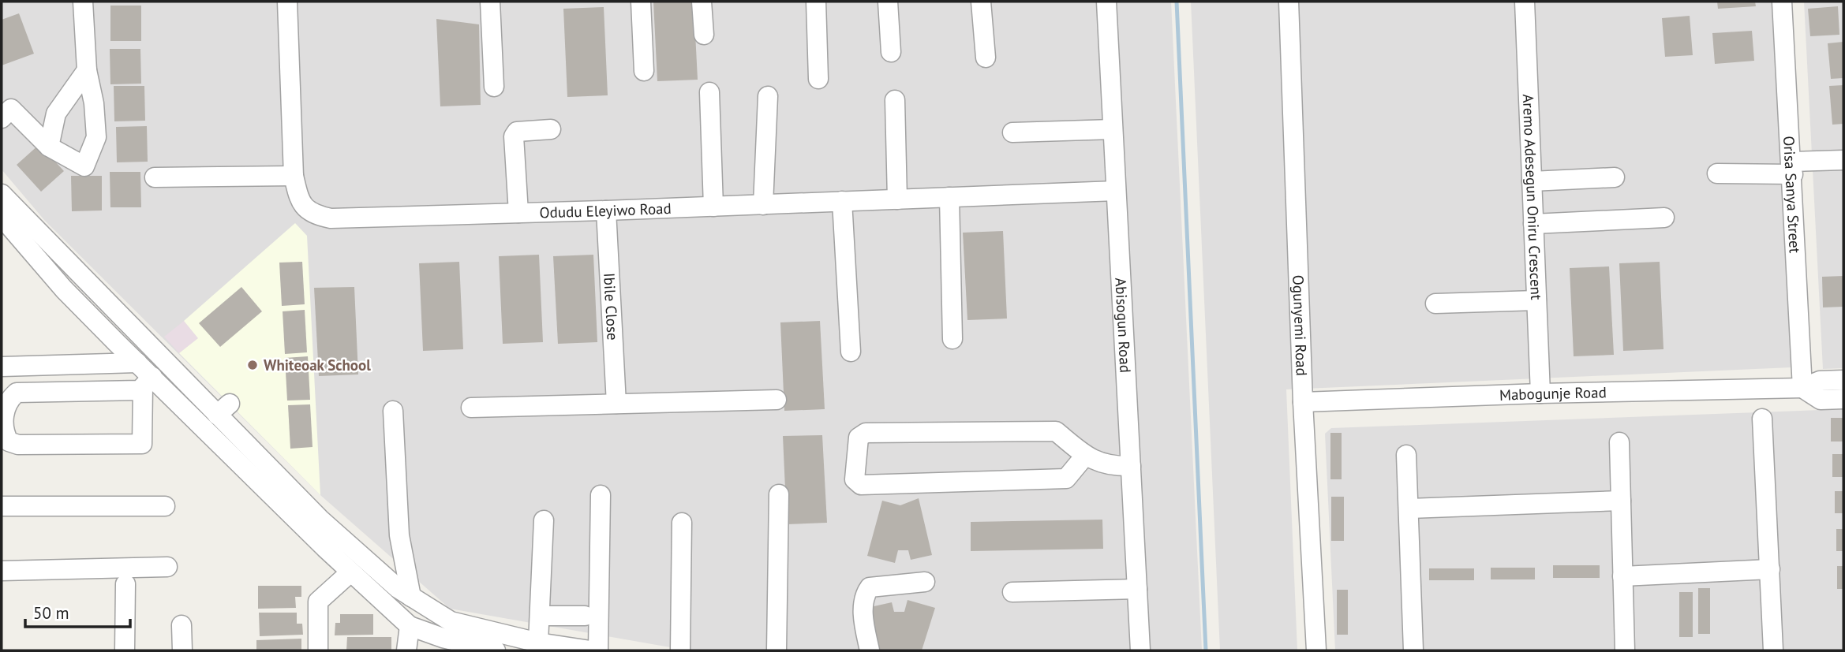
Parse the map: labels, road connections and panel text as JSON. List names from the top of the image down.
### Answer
{
  "streets": {
    "street": [
      "Orisa Sanya Street",
      "Aremo Adesegun Oniru Crescent",
      "Odudu Eleyiwo Road",
      "Ibile Close",
      "Abisogun Road",
      "Ogunyemi Road",
      "Mabogunje Road"
    ]
  },
  "crossings": [
    ["Orisa Sanya Street", "Mabogunje Road"],
    ["Aremo Adesegun Oniru Crescent", "Mabogunje Road"],
    ["Odudu Eleyiwo Road", "Ibile Close"],
    ["Odudu Eleyiwo Road", "Abisogun Road"],
    ["Ogunyemi Road", "Mabogunje Road"]
  ],
  "places": ["Whiteoak School"],
  "scale_bar": "50 m"
}
